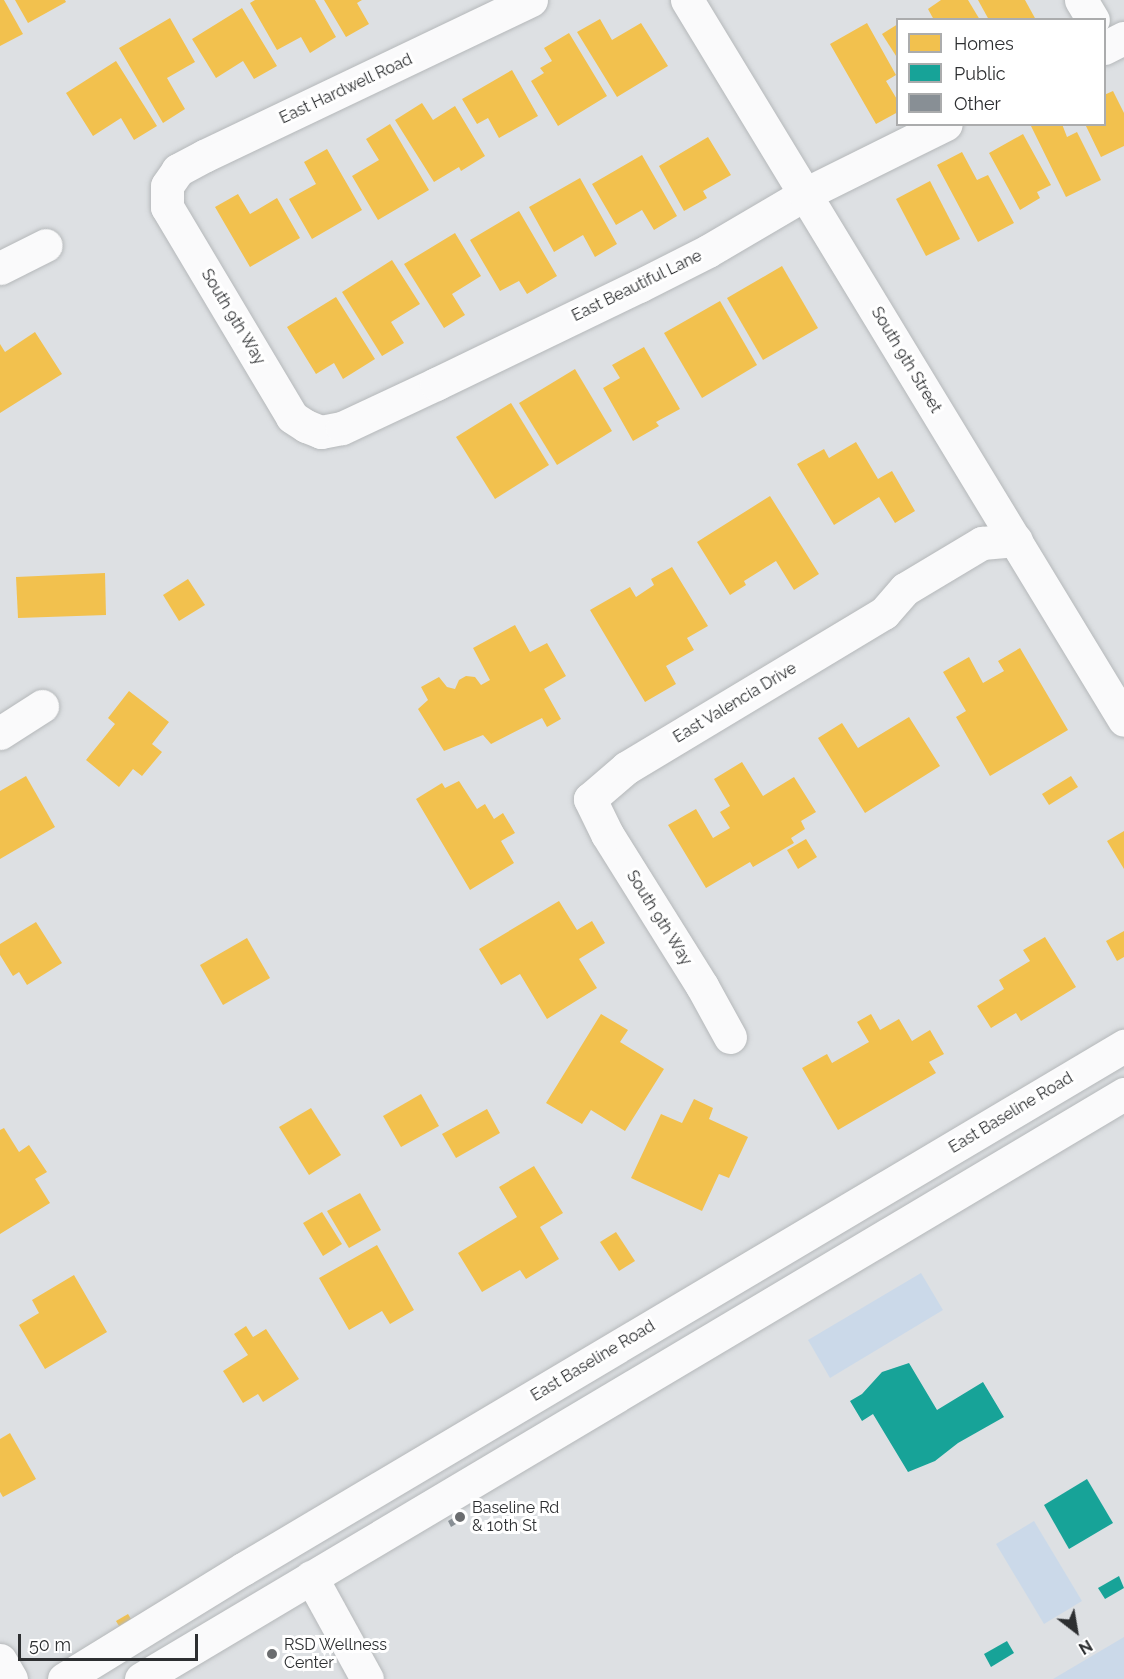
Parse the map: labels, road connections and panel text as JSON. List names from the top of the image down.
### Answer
{
  "streets": {
    "street": [
      "East Hardwell Road",
      "East Beautiful Lane",
      "South 9th Way",
      "South 9th Street",
      "East Valencia Drive",
      "East Baseline Road"
    ]
  },
  "crossings": [
    ["East Hardwell Road", "South 9th Way"],
    ["East Beautiful Lane", "South 9th Way"],
    ["East Beautiful Lane", "South 9th Street"],
    ["South 9th Way", "East Valencia Drive"],
    ["South 9th Street", "East Valencia Drive"]
  ],
  "places": ["Baseline Rd & 10th St", "RSD Wellness Center"],
  "legend": ["Homes", "Public", "Other"],
  "scale_bar": "50 m",
  "north": "bottom right"
}
